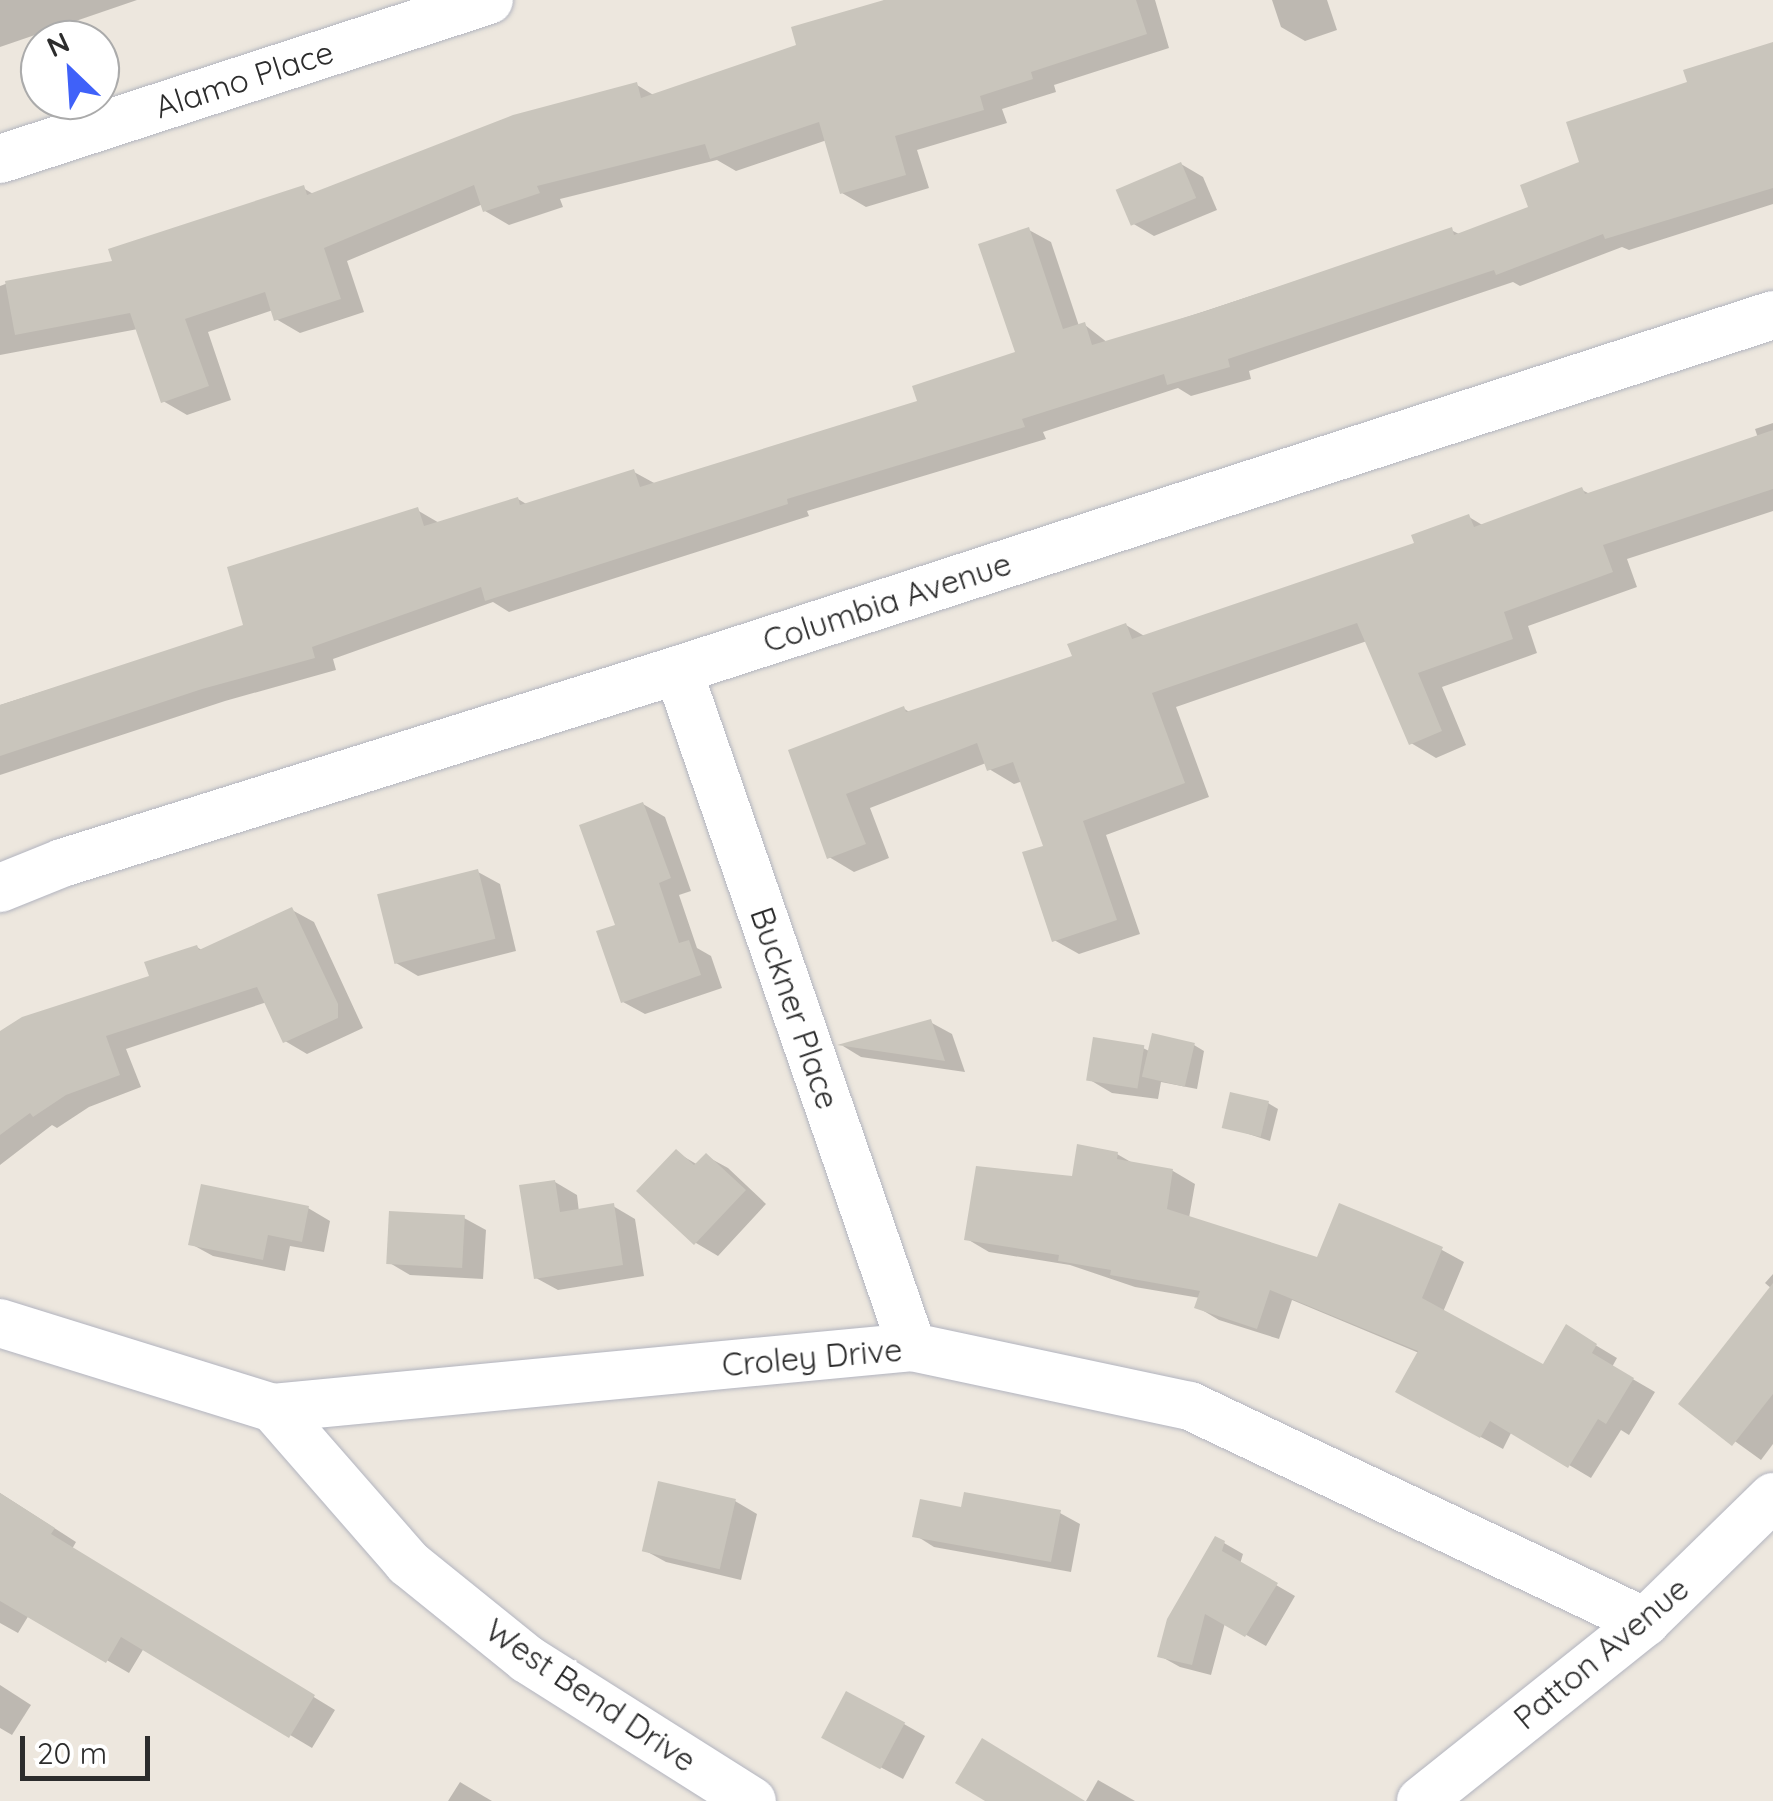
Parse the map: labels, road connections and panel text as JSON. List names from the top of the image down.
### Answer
{
  "streets": {
    "street": [
      "Alamo Place",
      "Columbia Avenue",
      "Buckner Place",
      "Croley Drive",
      "Patton Avenue",
      "West Bend Drive"
    ]
  },
  "crossings": [
    ["Columbia Avenue", "Buckner Place"],
    ["Buckner Place", "Croley Drive"],
    ["Croley Drive", "Patton Avenue"],
    ["Croley Drive", "West Bend Drive"]
  ],
  "scale_bar": "20 m",
  "north": "top left"
}
